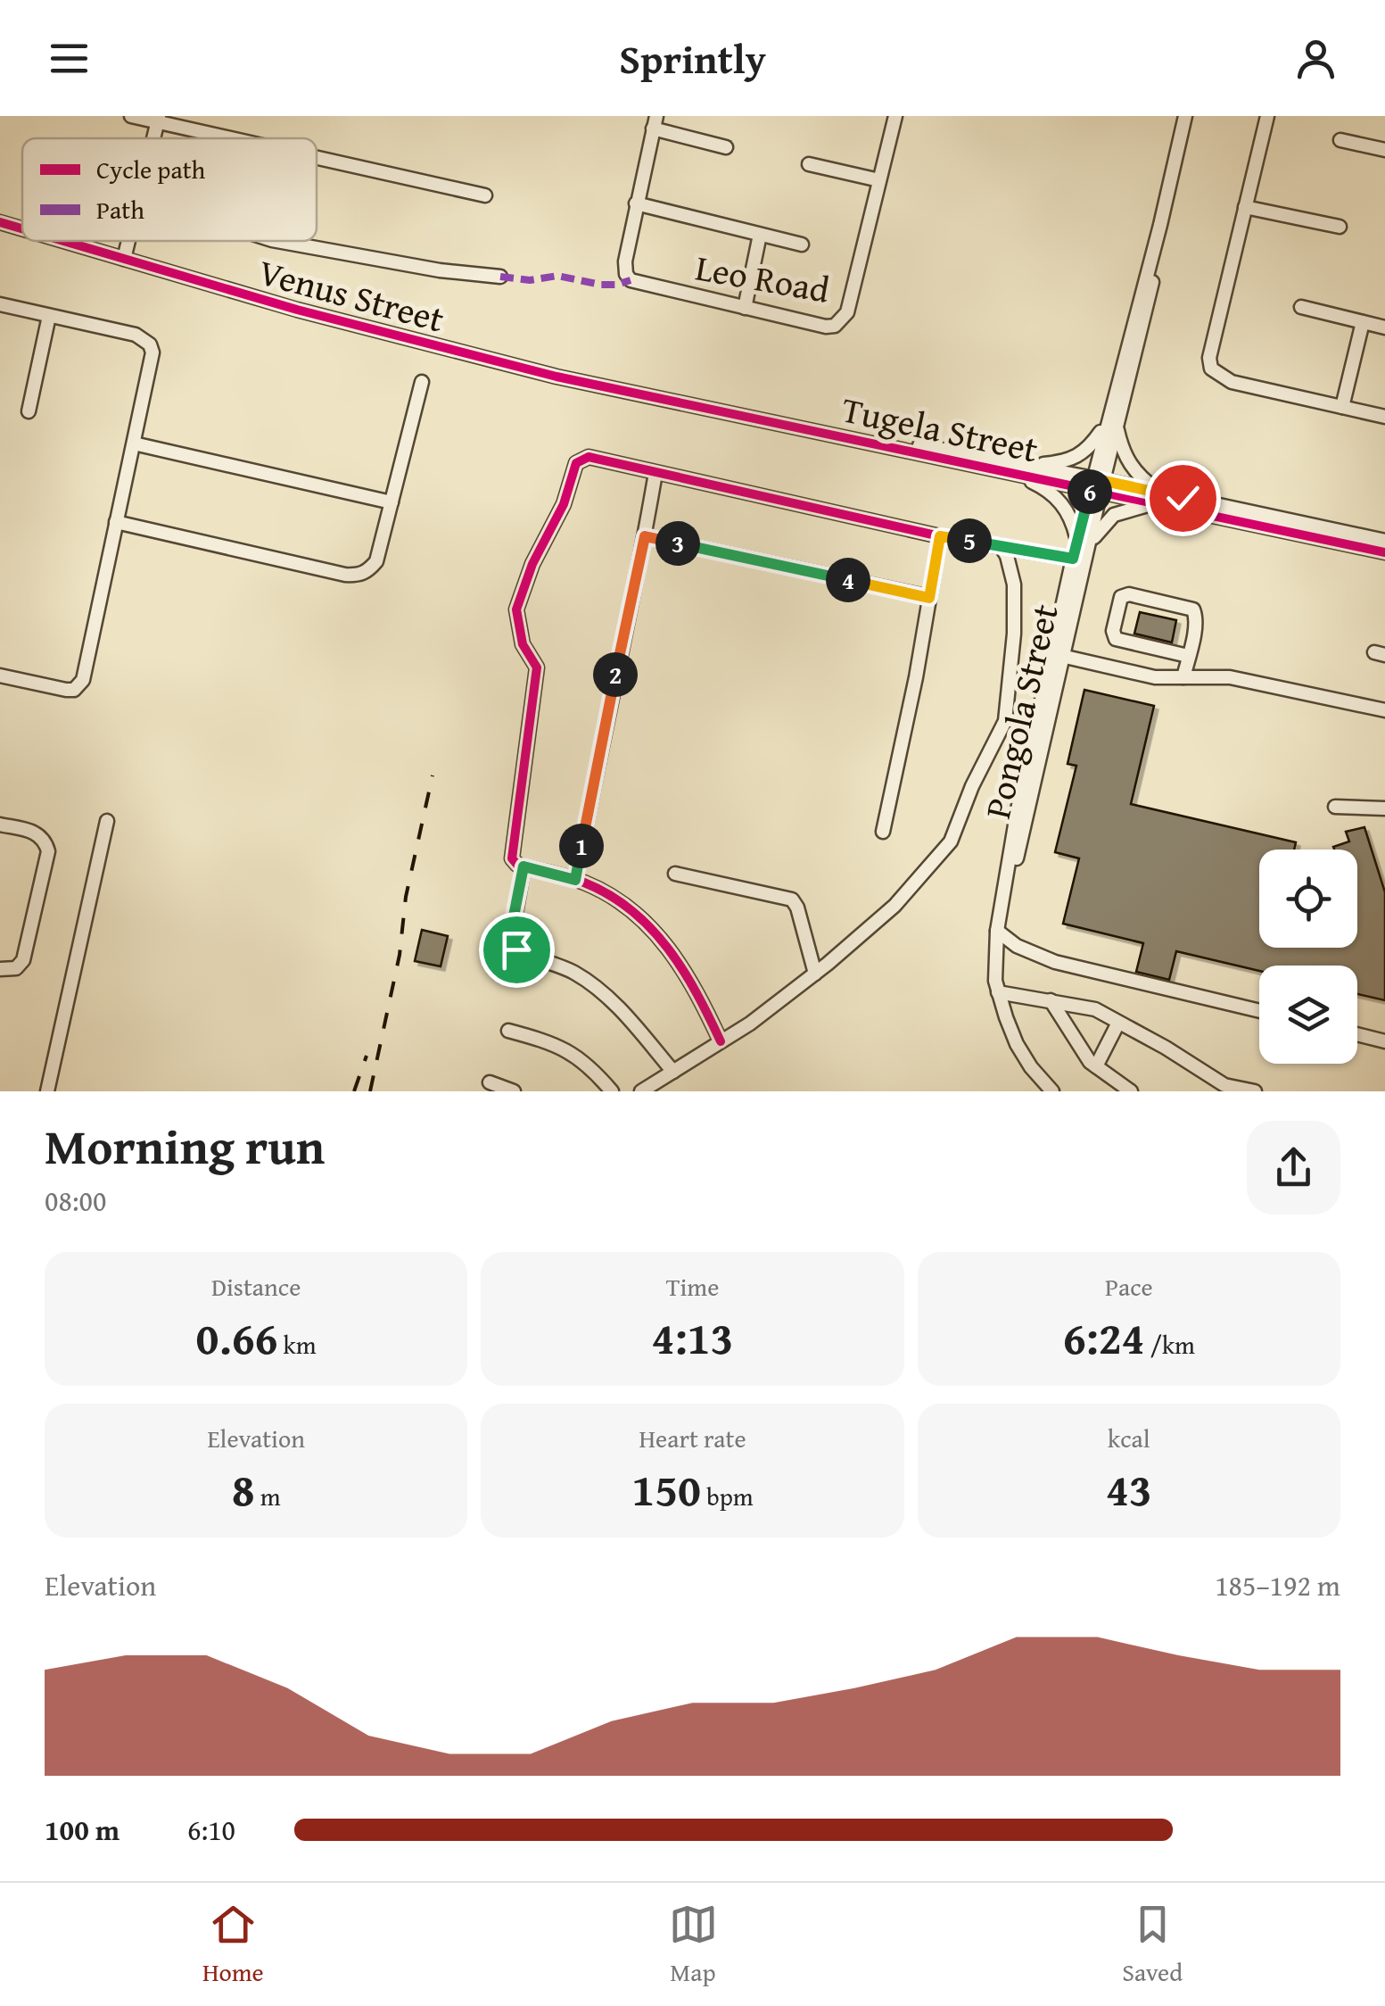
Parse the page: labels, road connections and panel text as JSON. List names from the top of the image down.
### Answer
{
  "streets": {
    "street": [
      "Leo Road",
      "Venus Street",
      "Tugela Street",
      "Pongola Street"
    ]
  },
  "crossings": [
    ["Venus Street", "Tugela Street"],
    ["Tugela Street", "Pongola Street"]
  ],
  "legend": ["Cycle path", "Path"],
  "page": {
    "header": "Sprintly",
    "pins": [
      "6",
      "5",
      "3",
      "4",
      "2",
      "1"
    ],
    "heading": ["Morning run", "08:00"],
    "stats": [
      ["Distance", "0.66 km"],
      ["Time", "4:13"],
      ["Pace", "6:24 /km"],
      ["Elevation", "8 m"],
      ["Heart rate", "150 bpm"],
      ["kcal", "43"]
    ],
    "chart": ["Elevation", "185–192 m"],
    "list": [
      {
        "name": "100 m",
        "note": "6:10"
      }
    ],
    "tabs": ["Home", "Map", "Saved"]
  }
}
